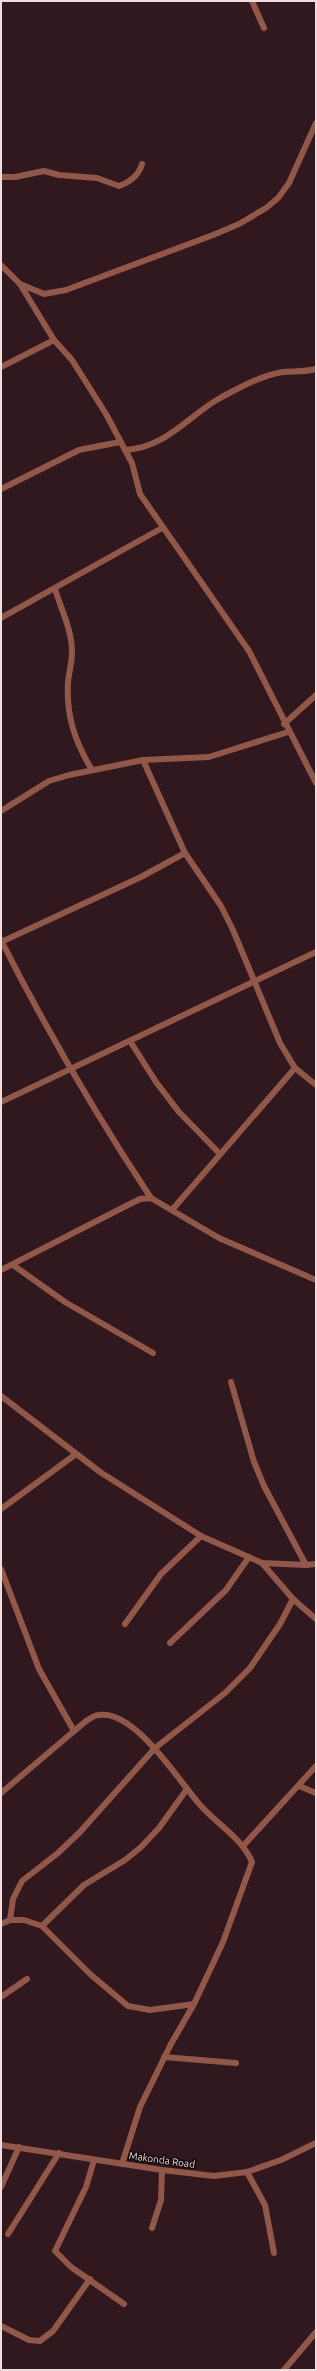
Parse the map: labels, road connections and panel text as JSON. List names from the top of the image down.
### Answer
{
  "streets": {
    "street": ["Makonda Road"]
  }
}
